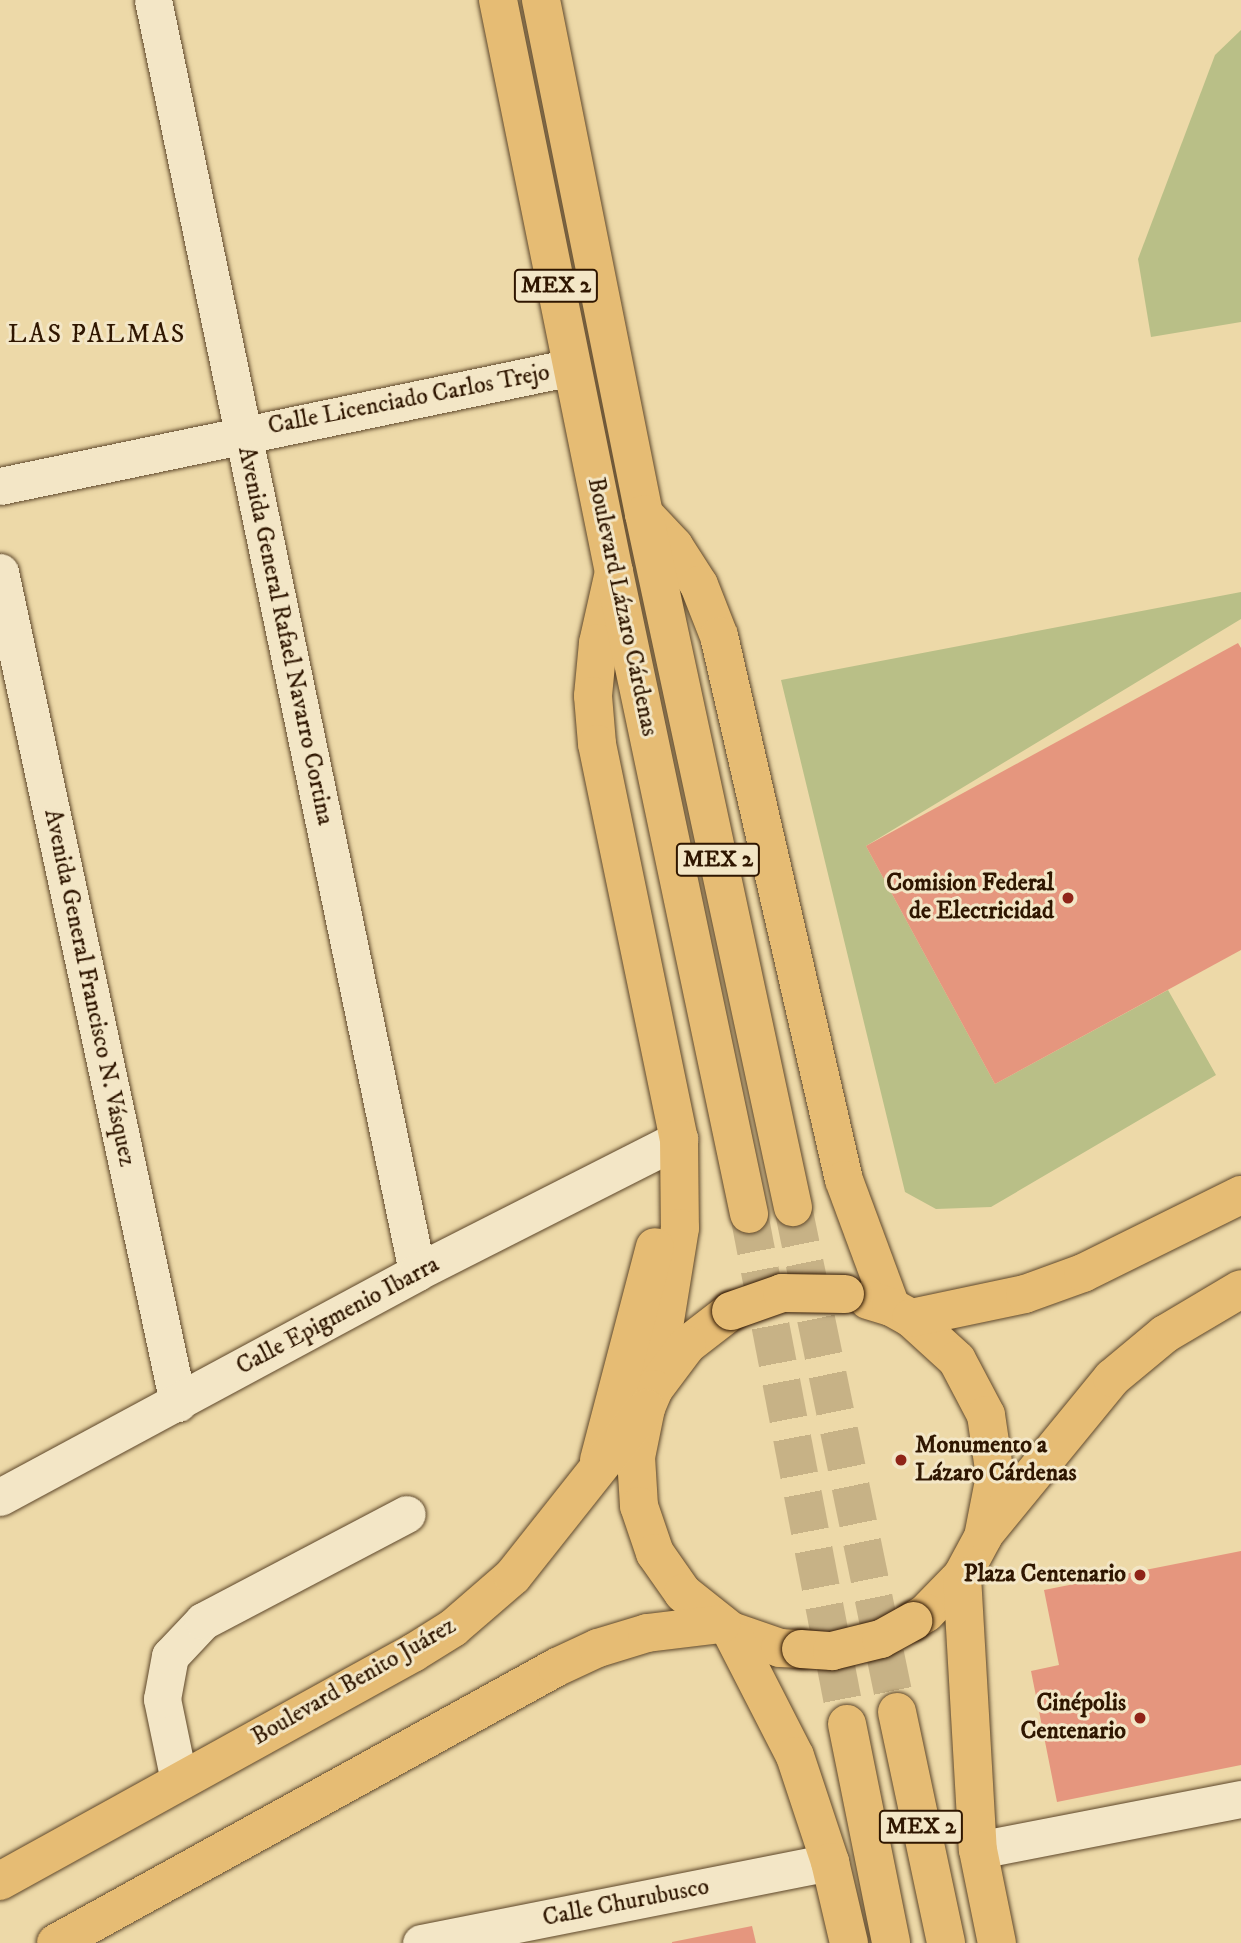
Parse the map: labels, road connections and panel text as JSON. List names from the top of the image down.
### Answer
{
  "streets": {
    "main road": ["MEX 2", "Boulevard Lázaro Cárdenas", "Boulevard Benito Juárez"],
    "street": [
      "Calle Licenciado Carlos Trejo",
      "Avenida General Rafael Navarro Cortina",
      "Avenida General Francisco N. Vásquez",
      "Calle Epigmenio Ibarra",
      "Calle Churubusco"
    ]
  },
  "crossings": [
    ["Calle Licenciado Carlos Trejo", "Boulevard Lázaro Cárdenas"],
    ["Calle Licenciado Carlos Trejo", "Avenida General Rafael Navarro Cortina"],
    ["Avenida General Rafael Navarro Cortina", "Calle Epigmenio Ibarra"],
    ["Avenida General Francisco N. Vásquez", "Calle Epigmenio Ibarra"]
  ],
  "districts": ["LAS PALMAS"],
  "places": [
    "Comision Federal de Electricidad",
    "Monumento a Lázaro Cárdenas",
    "Plaza Centenario",
    "Cinépolis Centenario"
  ]
}
